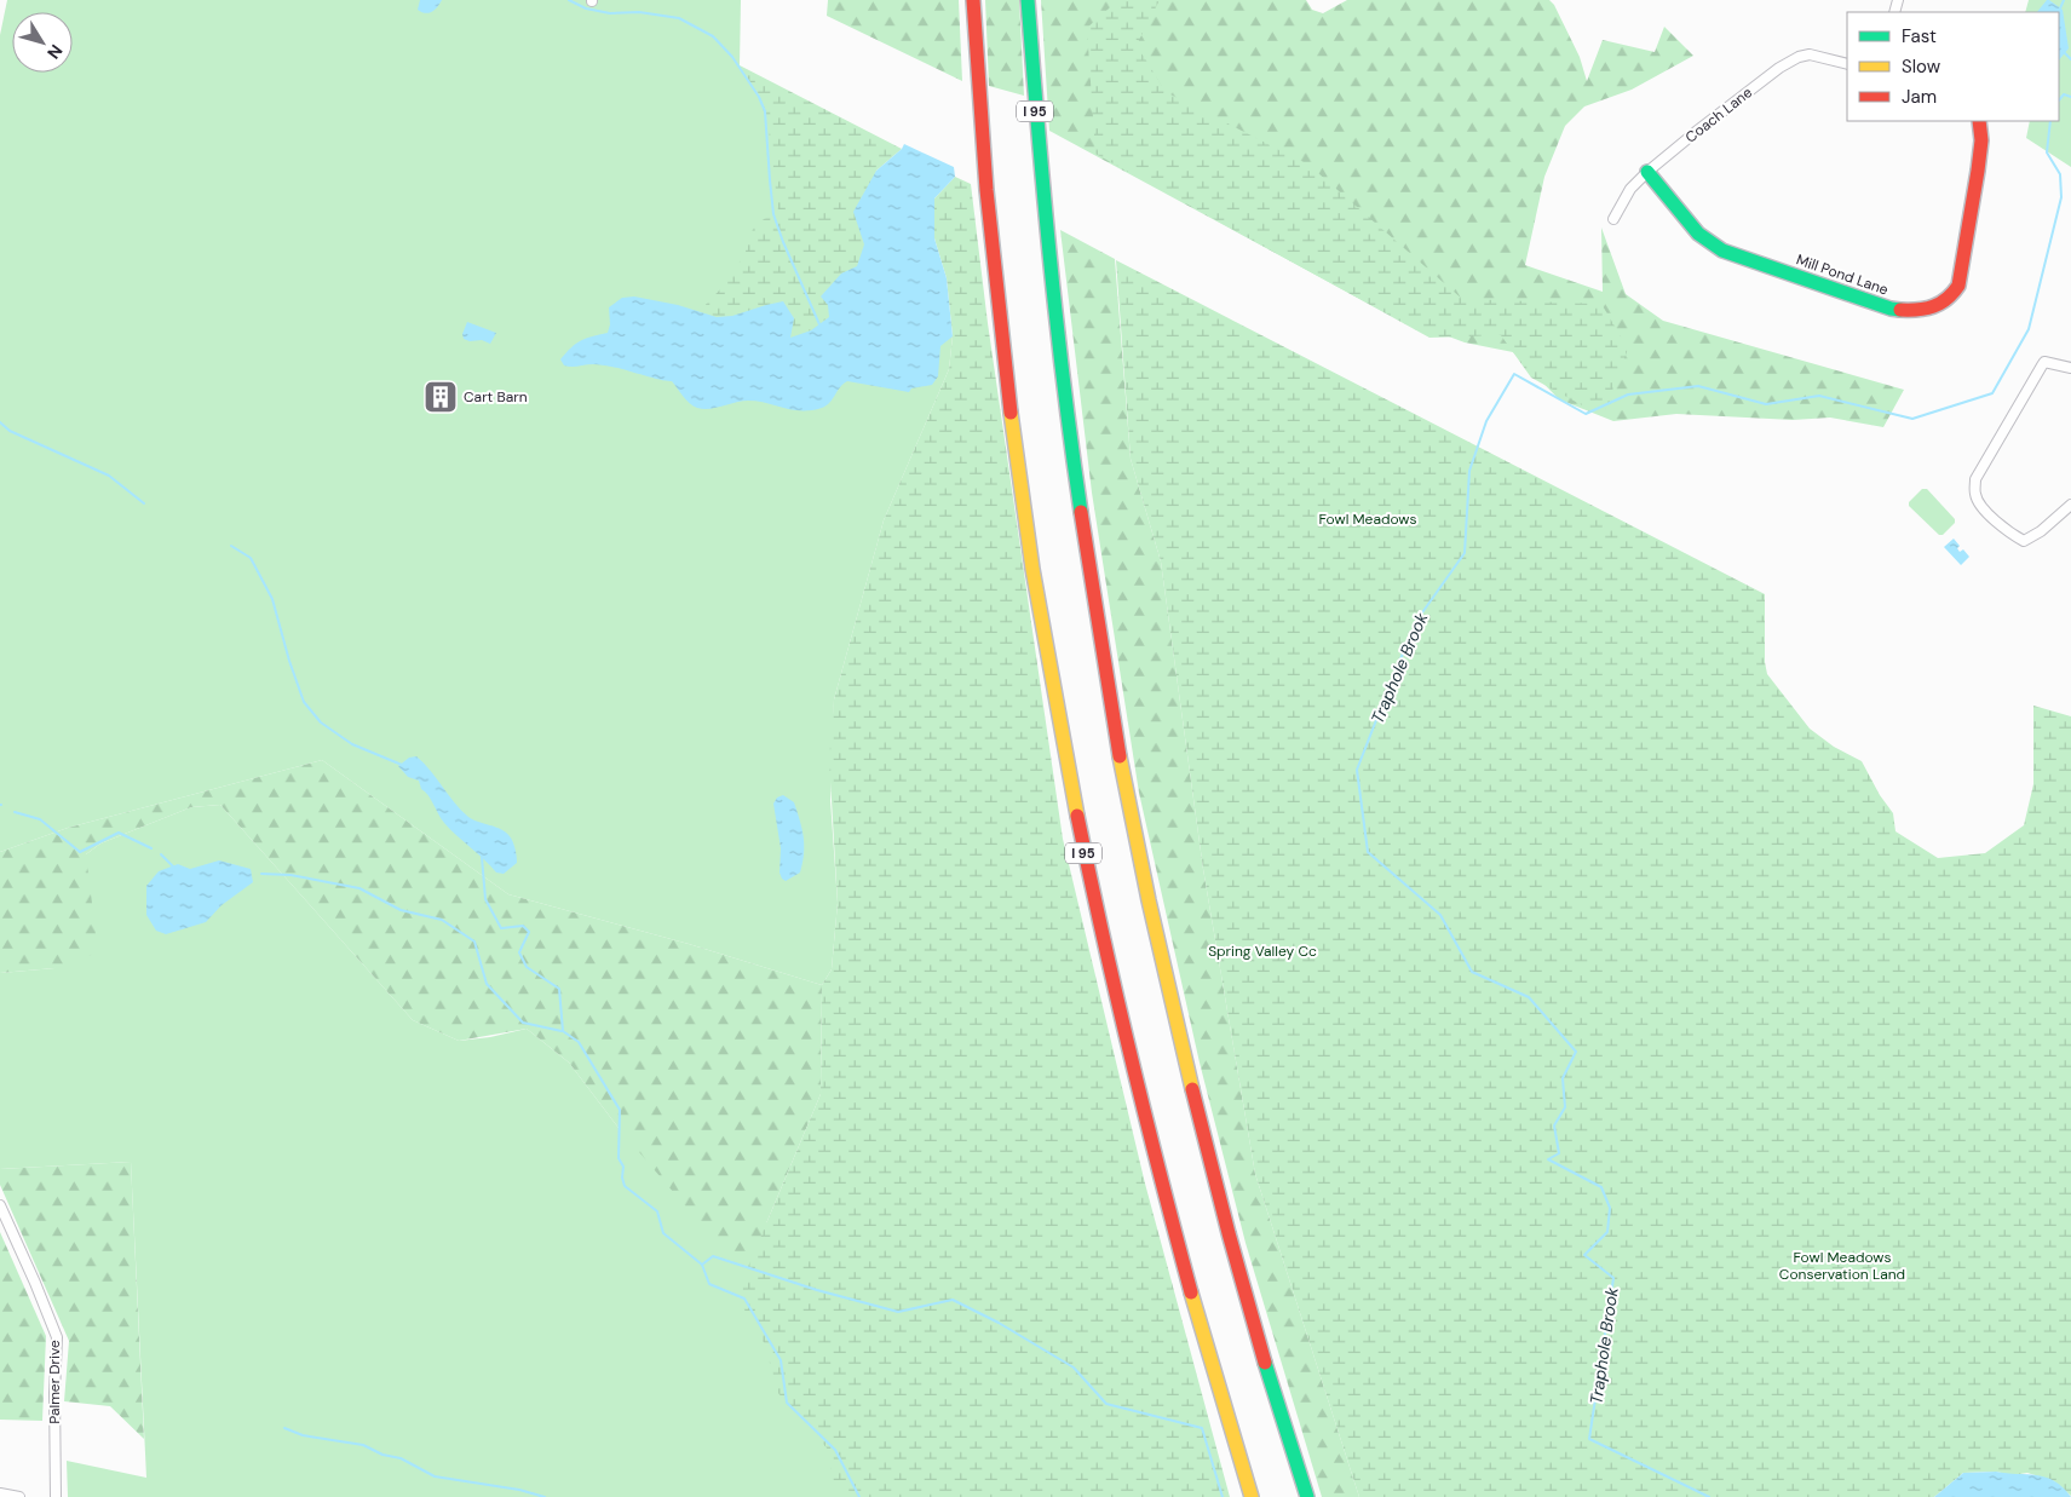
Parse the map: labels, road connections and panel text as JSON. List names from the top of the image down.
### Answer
{
  "streets": {
    "main road": ["I 95", "Mill Pond Lane"],
    "street": ["Coach Lane", "Palmer Drive"]
  },
  "crossings": [
    ["Coach Lane", "Mill Pond Lane"]
  ],
  "water": ["Traphole Brook"],
  "parks": ["Fowl Meadows", "Spring Valley Cc", "Fowl Meadows Conservation Land"],
  "places": {
    "building": ["Cart Barn"]
  },
  "legend": ["Fast", "Slow", "Jam"],
  "north": "bottom right"
}
